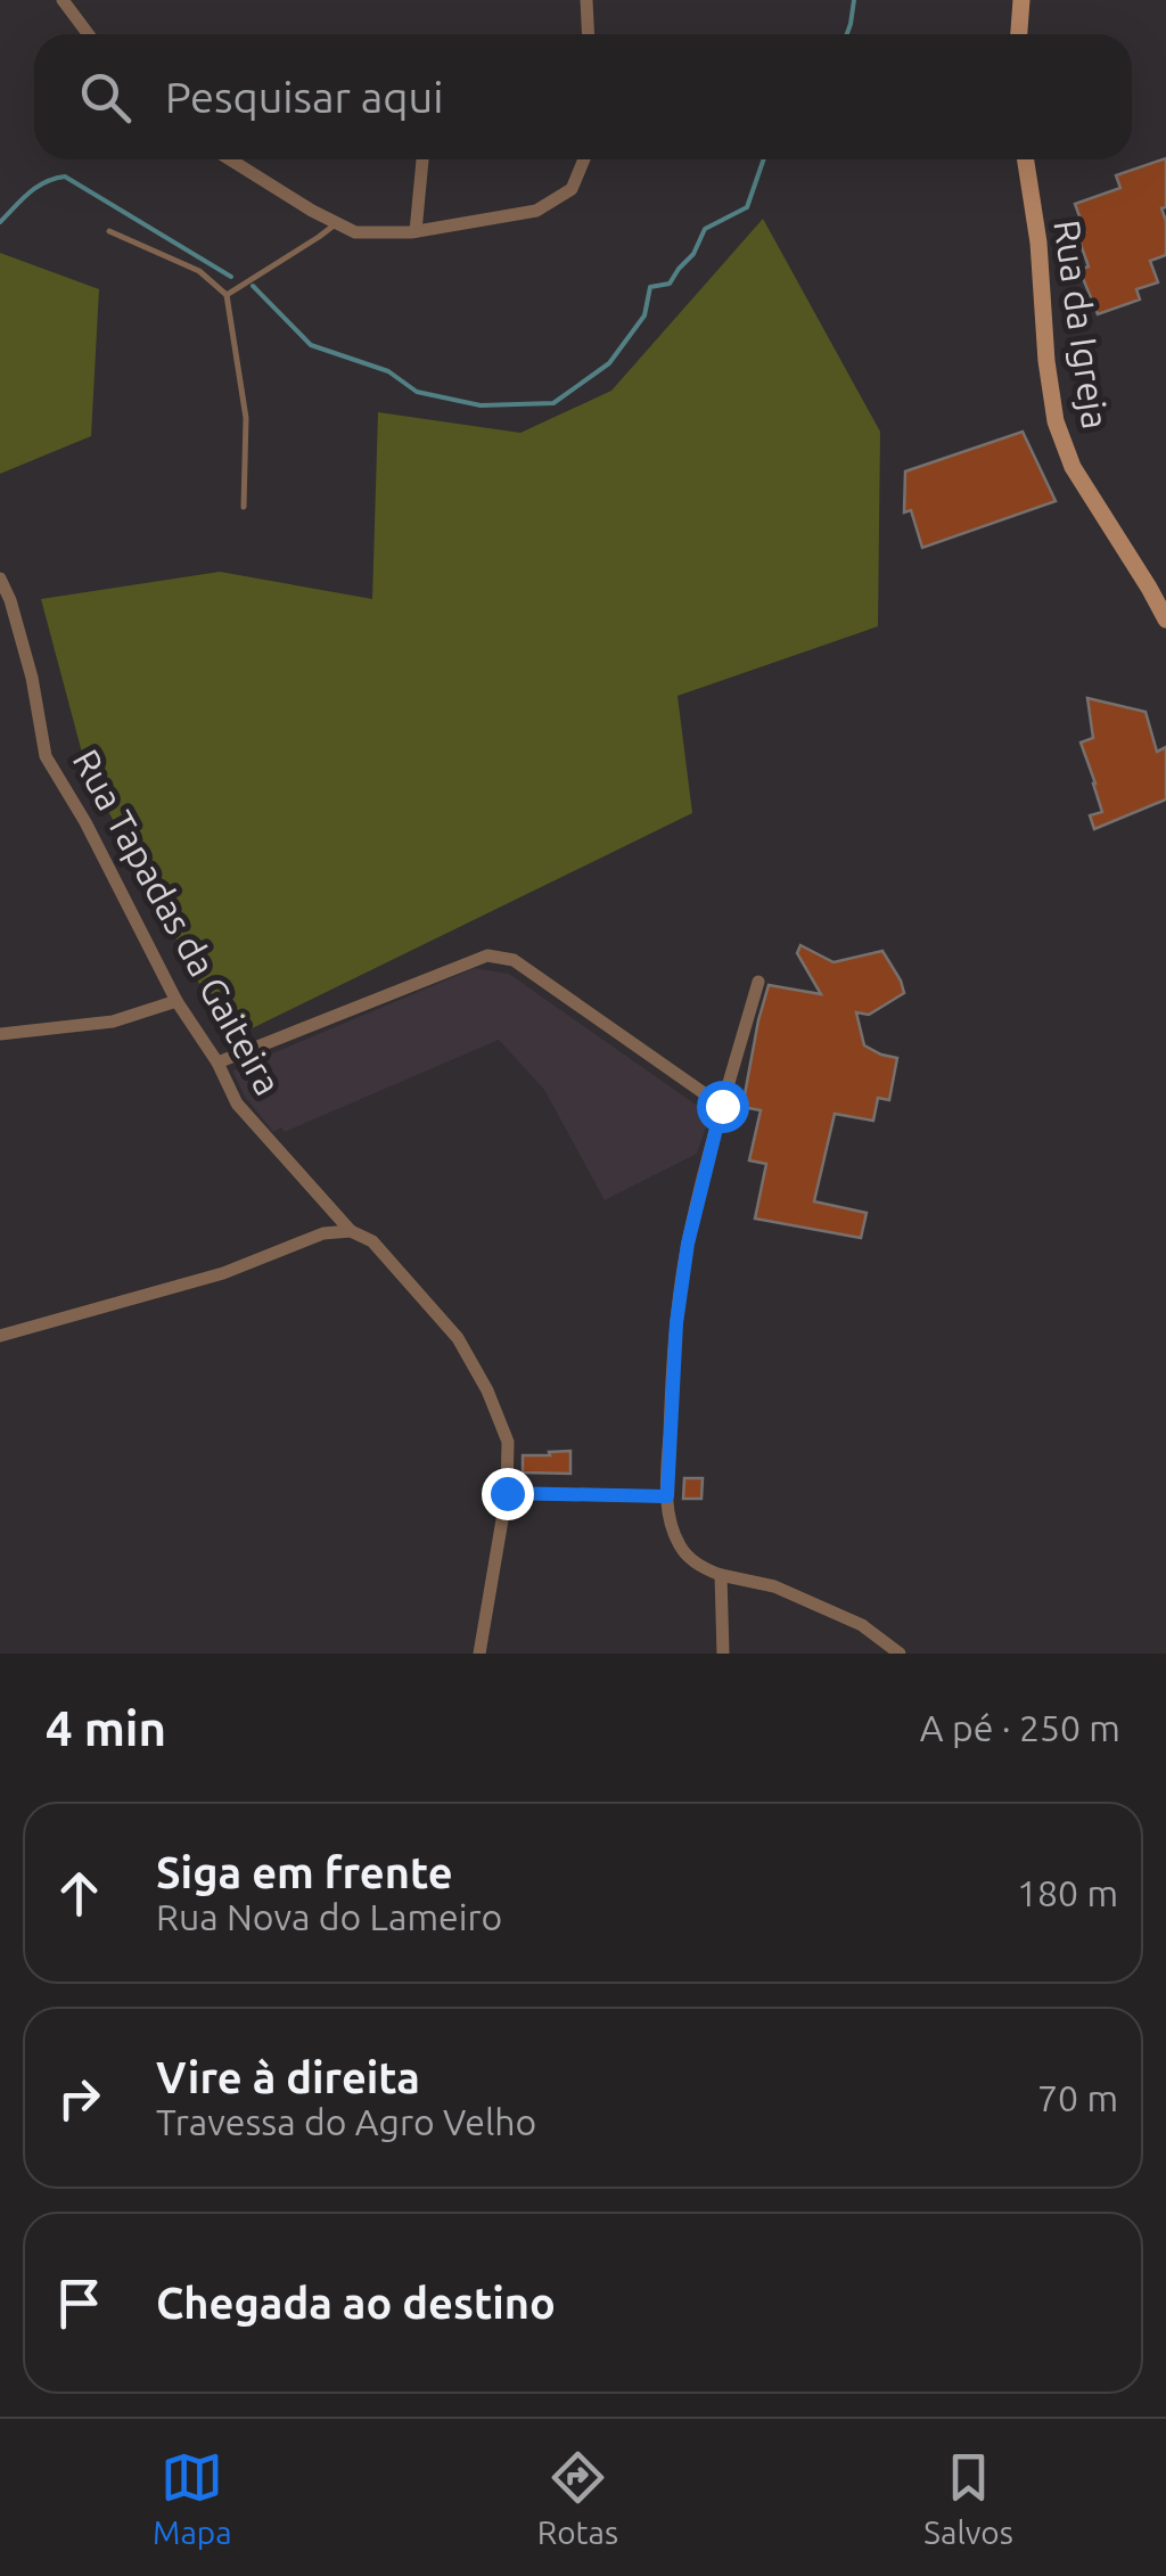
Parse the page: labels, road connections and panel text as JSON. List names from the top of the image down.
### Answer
{
  "streets": {
    "main road": ["Rua da Igreja"],
    "street": ["Rua Tapadas da Gaiteira"]
  },
  "page": {
    "search": "Pesquisar aqui",
    "heading": ["4 min", "A pé · 250 m"],
    "list": [
      ["Siga em frente", "Rua Nova do Lameiro", "180 m"],
      ["Vire à direita", "Travessa do Agro Velho", "70 m"],
      "Chegada ao destino"
    ],
    "nav": ["Mapa", "Rotas", "Salvos"]
  }
}
